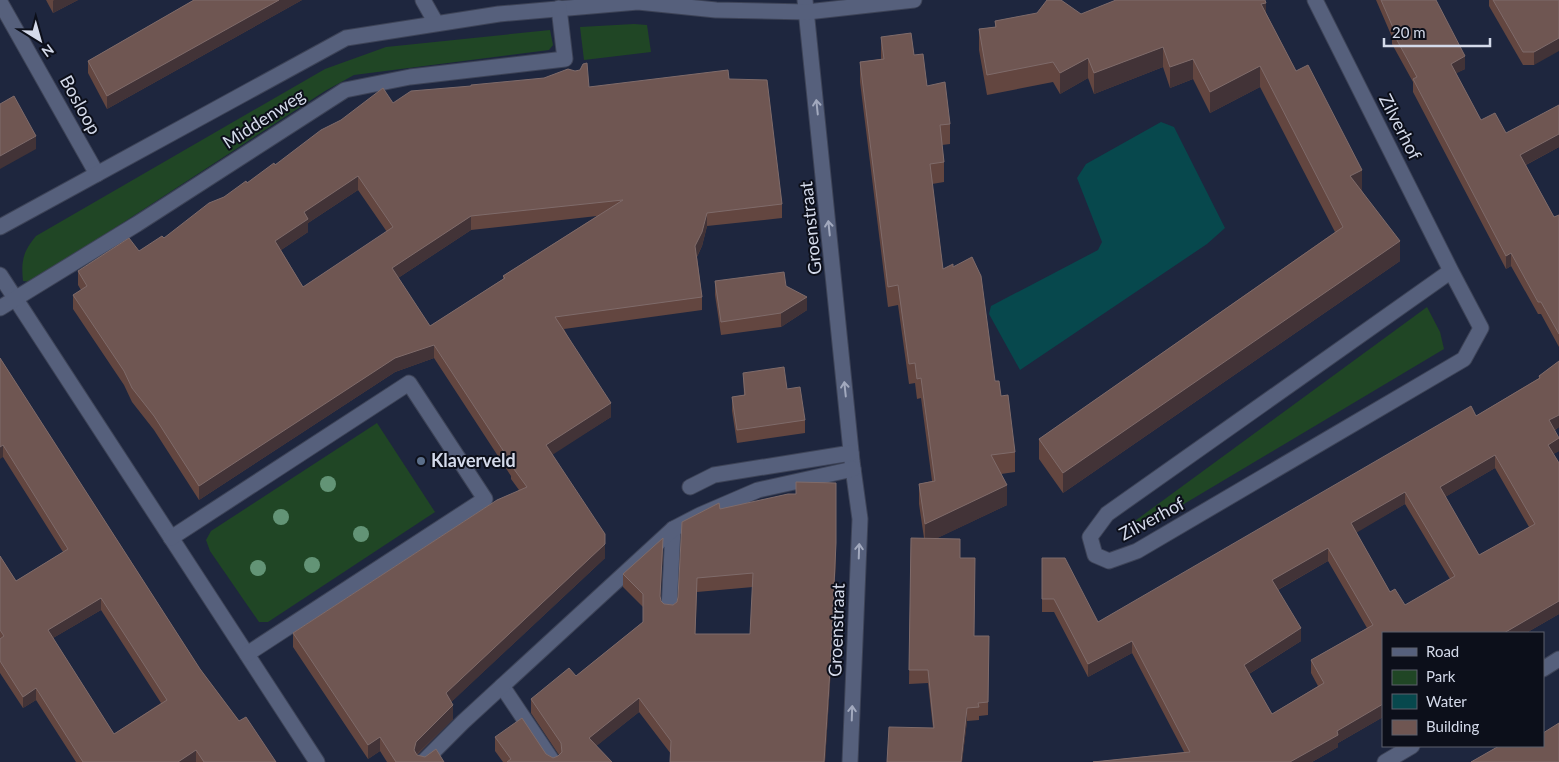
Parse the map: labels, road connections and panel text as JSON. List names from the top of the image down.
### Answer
{
  "streets": {
    "street": [
      "Bosloop",
      "Middenweg",
      "Zilverhof",
      "Groenstraat"
    ]
  },
  "crossings": [
    ["Bosloop", "Middenweg"],
    ["Middenweg", "Groenstraat"]
  ],
  "one_way": ["Groenstraat"],
  "places": ["Klaverveld"],
  "legend": [
    "Road",
    "Park",
    "Water",
    "Building"
  ],
  "scale_bar": "20 m",
  "north": "bottom right"
}
